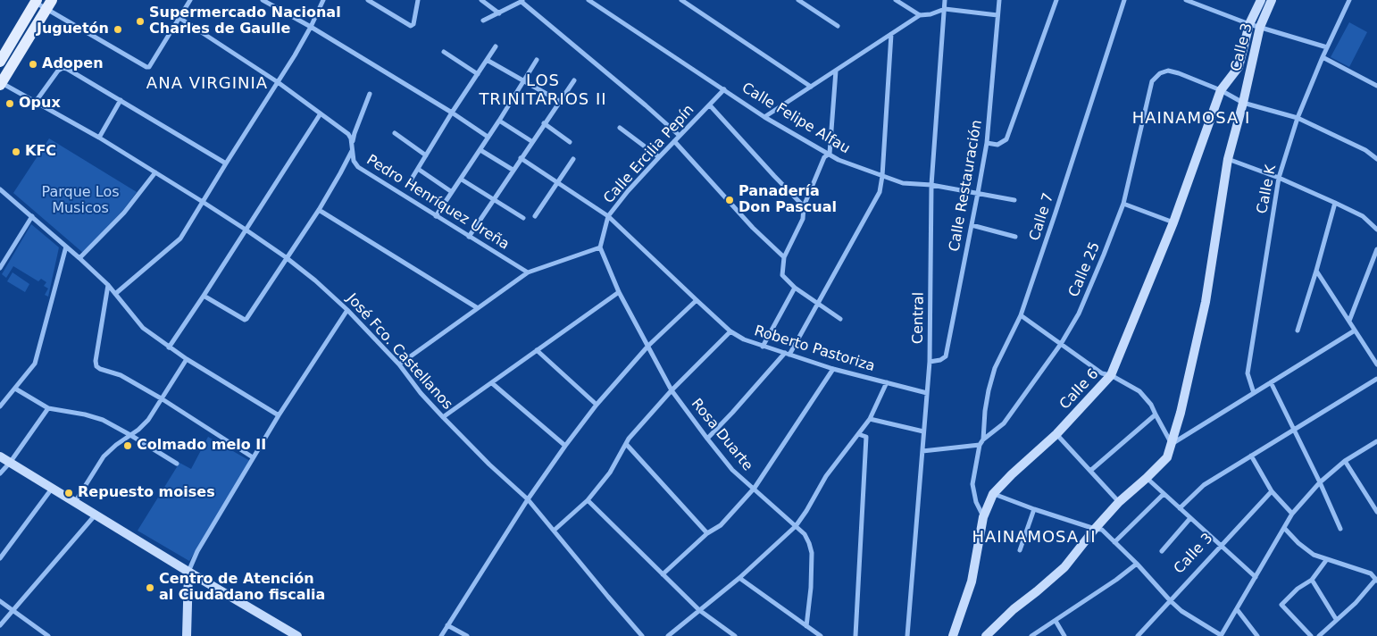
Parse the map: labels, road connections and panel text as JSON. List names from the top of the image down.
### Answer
{
  "streets": {
    "street": [
      "Calle 3",
      "Calle Felipe Alfau",
      "Calle Ercilia Pepín",
      "Calle Restauración",
      "Calle K",
      "Pedro Henríquez Ureña",
      "Calle 7",
      "Calle 25",
      "Central",
      "Roberto Pastoriza",
      "José Fco. Castellanos",
      "Calle 6",
      "Rosa Duarte"
    ]
  },
  "crossings": [
    ["Calle 3", "Calle 25"],
    ["Calle 3", "Calle 6"],
    ["Calle Felipe Alfau", "Calle Ercilia Pepín"],
    ["Calle Felipe Alfau", "Calle Restauración"],
    ["Calle Felipe Alfau", "Central"],
    ["Calle Ercilia Pepín", "Roberto Pastoriza"],
    ["Calle Ercilia Pepín", "Rosa Duarte"],
    ["Calle Restauración", "Central"],
    ["Calle 7", "Calle 25"],
    ["Calle 25", "Calle 6"],
    ["Central", "Roberto Pastoriza"]
  ],
  "districts": [
    "LOS TRINITARIOS II",
    "ANA VIRGINIA",
    "HAINAMOSA I",
    "HAINAMOSA II"
  ],
  "parks": ["Parque Los Musicos"],
  "places": [
    "Supermercado Nacional Charles de Gaulle",
    "Juguetón",
    "Adopen",
    "Opux",
    "KFC",
    "Panadería Don Pascual",
    "Colmado melo II",
    "Repuesto moises",
    "Centro de Atención al Ciudadano fiscalia"
  ]
}
